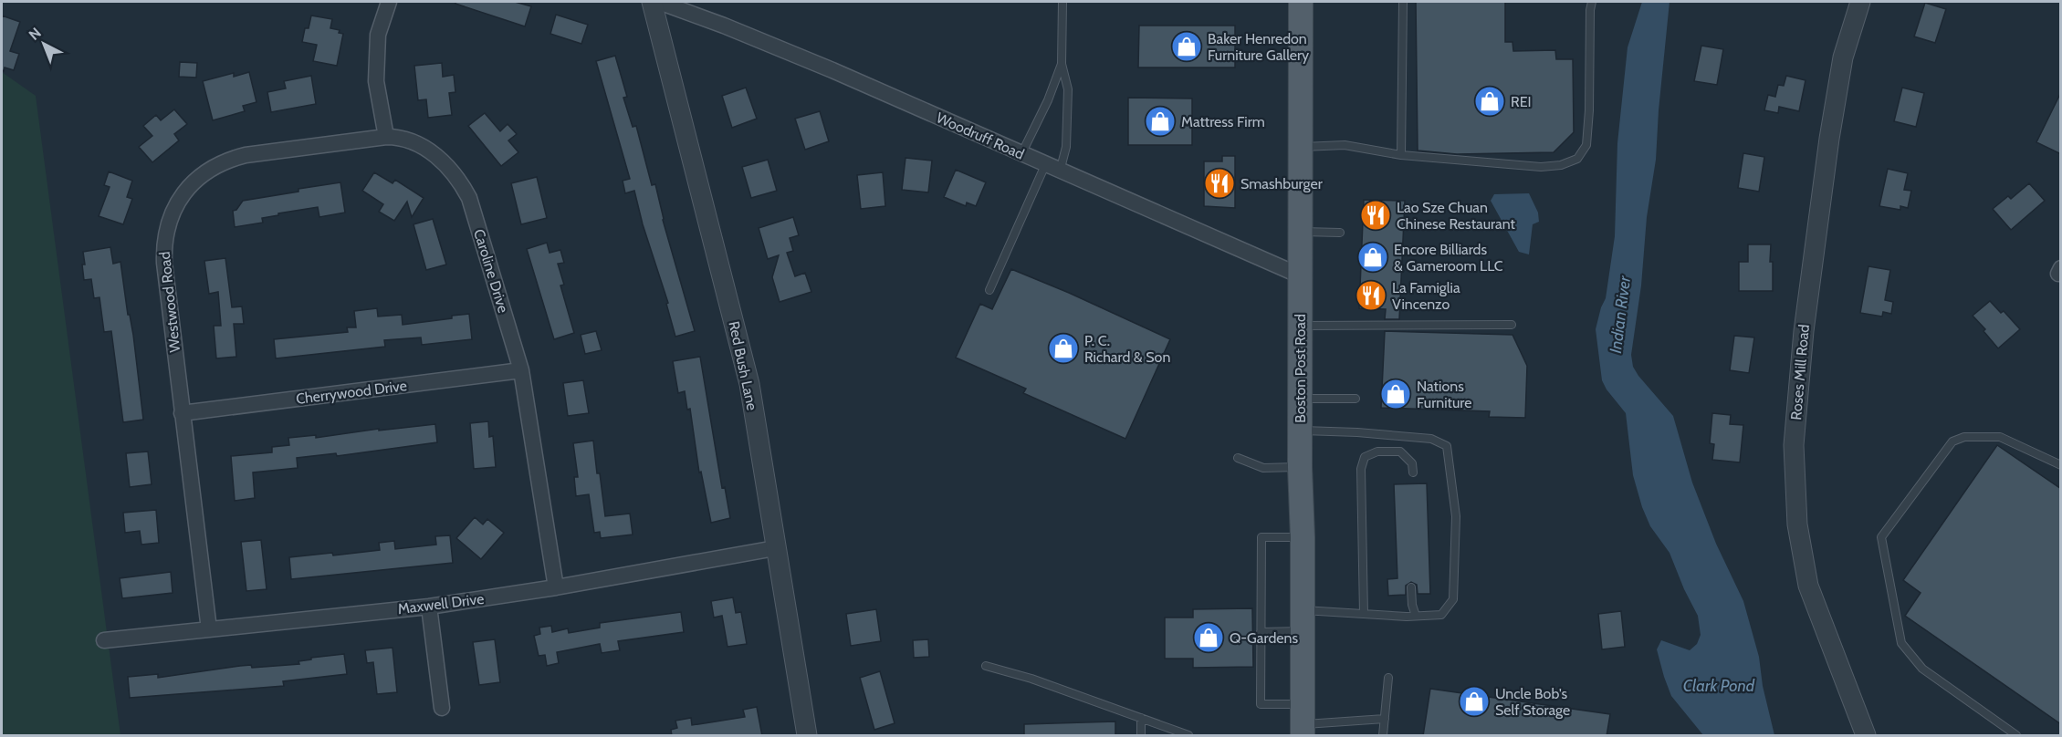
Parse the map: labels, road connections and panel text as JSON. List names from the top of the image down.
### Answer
{
  "streets": {
    "main road": ["Boston Post Road"],
    "street": [
      "Woodruff Road",
      "Caroline Drive",
      "Westwood Road",
      "Red Bush Lane",
      "Roses Mill Road",
      "Cherrywood Drive",
      "Maxwell Drive"
    ]
  },
  "crossings": [
    ["Woodruff Road", "Boston Post Road"],
    ["Caroline Drive", "Westwood Road"],
    ["Caroline Drive", "Cherrywood Drive"],
    ["Caroline Drive", "Maxwell Drive"],
    ["Westwood Road", "Cherrywood Drive"],
    ["Westwood Road", "Maxwell Drive"],
    ["Red Bush Lane", "Maxwell Drive"]
  ],
  "water": ["Indian River", "Clark Pond"],
  "places": {
    "shop": [
      "Baker Henredon Furniture Gallery",
      "REI",
      "Mattress Firm",
      "Encore Billiards & Gameroom LLC",
      "P. C. Richard & Son",
      "Nations Furniture",
      "Q-Gardens",
      "Uncle Bob's Self Storage"
    ],
    "restaurant": ["Smashburger", "Lao Sze Chuan Chinese Restaurant", "La Famiglia Vincenzo"]
  },
  "north": "top left"
}
